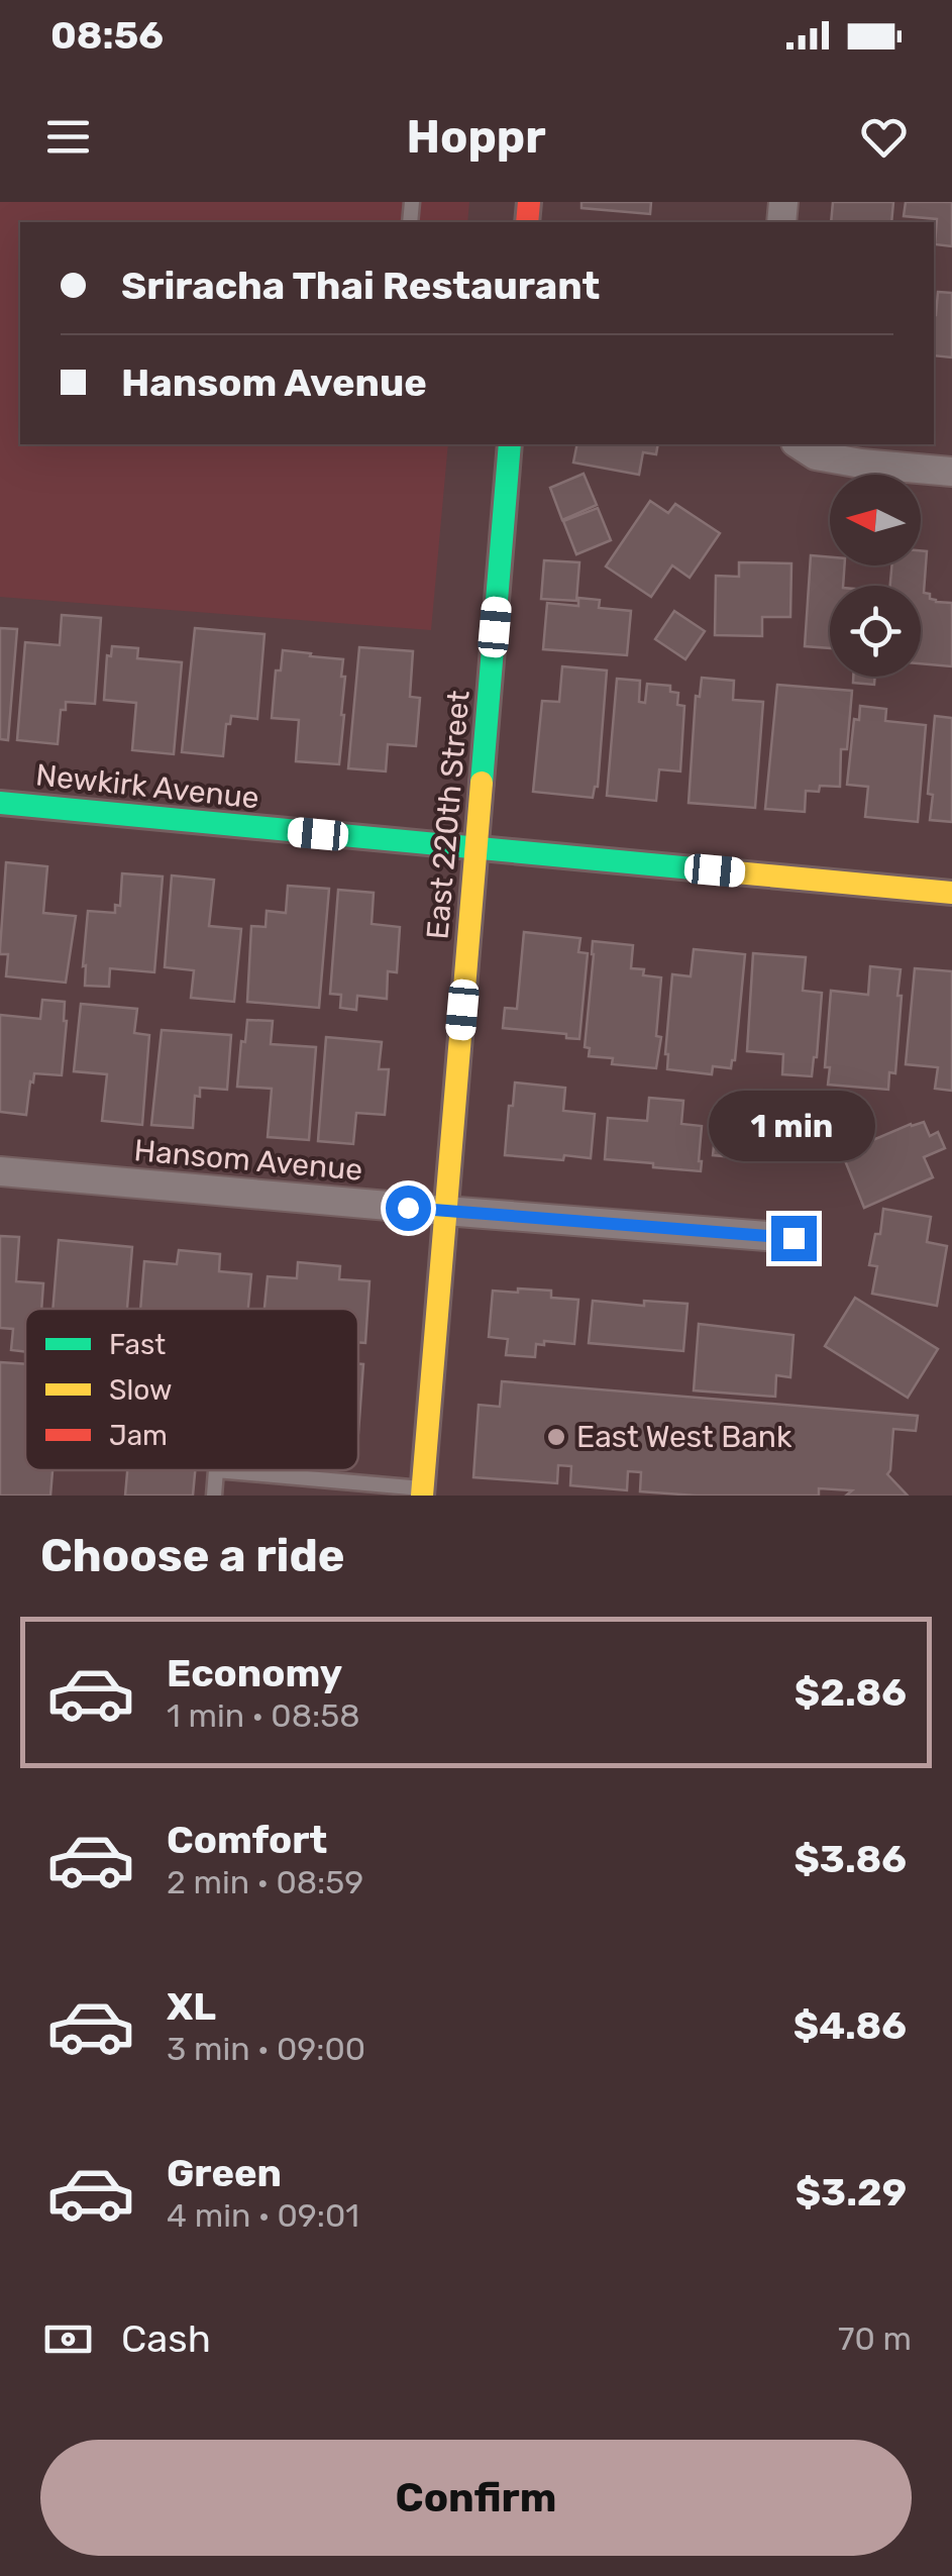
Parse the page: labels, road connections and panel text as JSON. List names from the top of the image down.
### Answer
{
  "streets": {
    "street": ["Newkirk Avenue", "East 220th Street", "Hansom Avenue"]
  },
  "crossings": [
    ["Newkirk Avenue", "East 220th Street"],
    ["East 220th Street", "Hansom Avenue"]
  ],
  "places": ["East West Bank"],
  "legend": ["Fast", "Slow", "Jam"],
  "north": "left",
  "page": {
    "status": "08:56",
    "header": "Hoppr",
    "banner": ["Sriracha Thai Restaurant", "Hansom Avenue"],
    "bubble": "1 min",
    "heading": "Choose a ride",
    "list": [
      {
        "name": "Economy",
        "note": "1 min · 08:58",
        "value": "$2.86"
      },
      {
        "name": "Comfort",
        "note": "2 min · 08:59",
        "value": "$3.86"
      },
      {
        "name": "XL",
        "note": "3 min · 09:00",
        "value": "$4.86"
      },
      {
        "name": "Green",
        "note": "4 min · 09:01",
        "value": "$3.29"
      }
    ],
    "pay": ["Cash", "70 m"],
    "buttons": "Confirm"
  }
}
